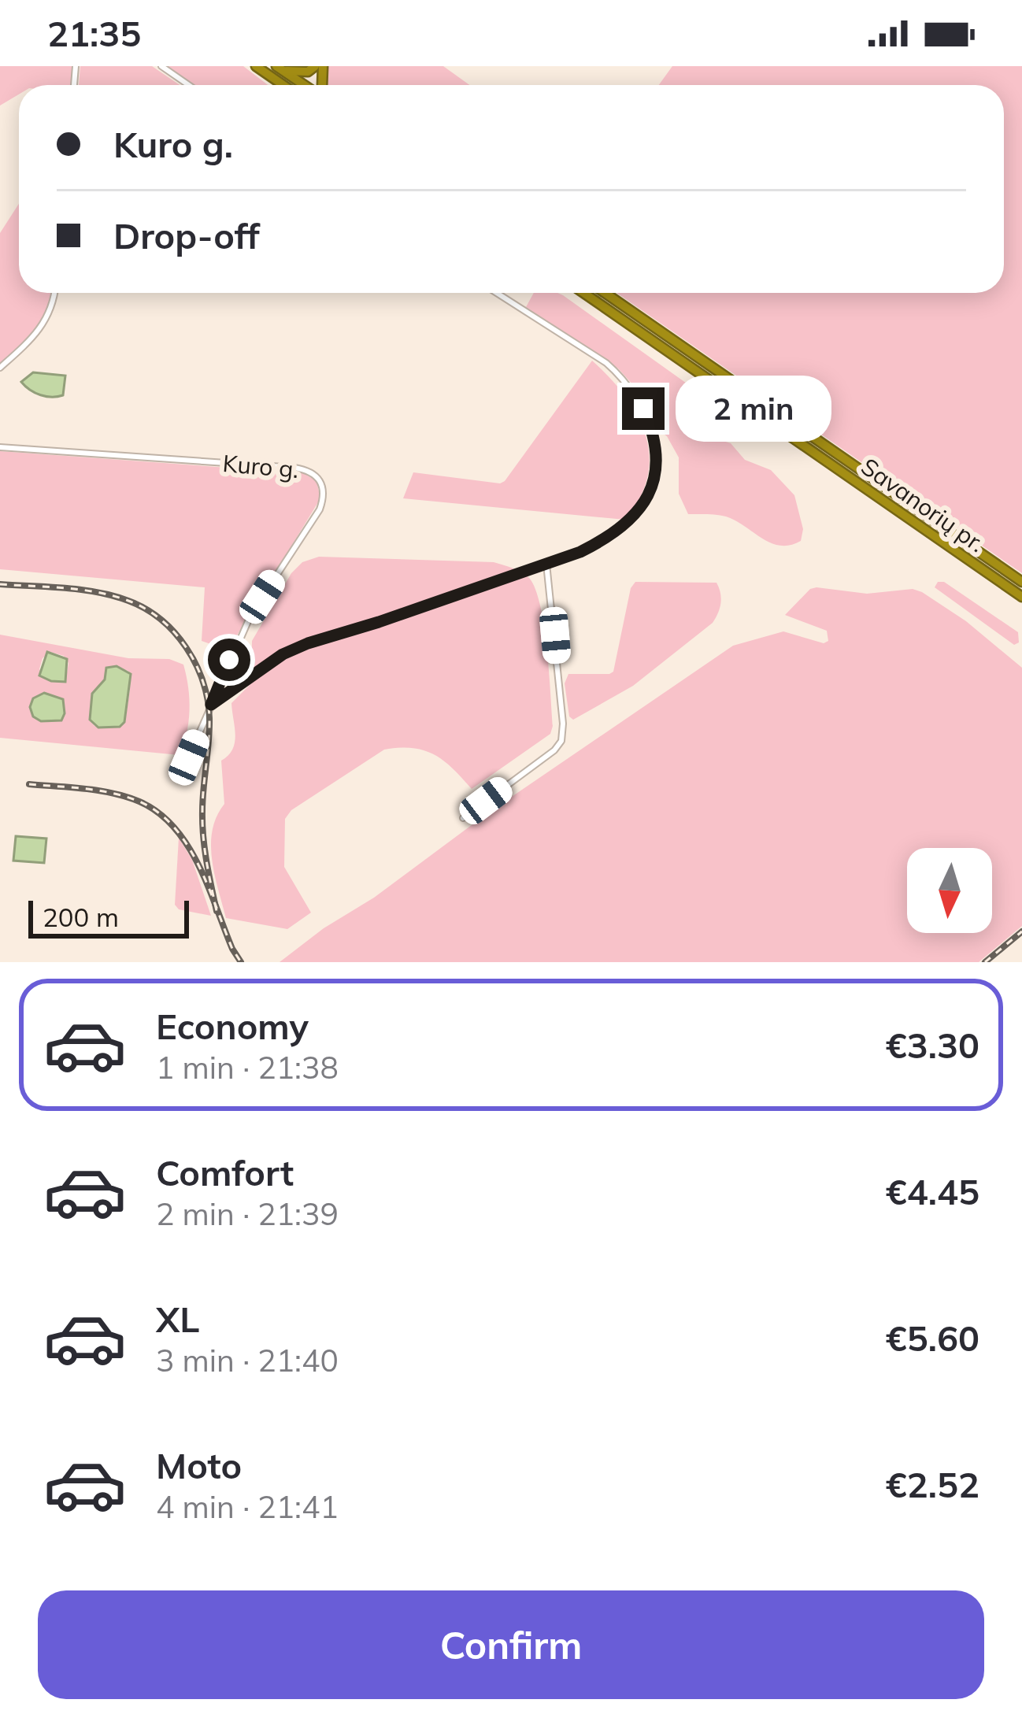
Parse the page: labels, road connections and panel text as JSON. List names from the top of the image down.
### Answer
{
  "streets": {
    "highway": ["Savanorių pr."],
    "street": ["Kuro g."]
  },
  "scale_bar": "200 m",
  "north": "bottom",
  "page": {
    "status": "21:35",
    "banner": ["Kuro g.", "Drop-off"],
    "bubble": "2 min",
    "scale": "200 m",
    "list": [
      {
        "name": "Economy",
        "note": "1 min · 21:38",
        "value": "€3.30"
      },
      {
        "name": "Comfort",
        "note": "2 min · 21:39",
        "value": "€4.45"
      },
      {
        "name": "XL",
        "note": "3 min · 21:40",
        "value": "€5.60"
      },
      {
        "name": "Moto",
        "note": "4 min · 21:41",
        "value": "€2.52"
      }
    ],
    "buttons": "Confirm"
  }
}
